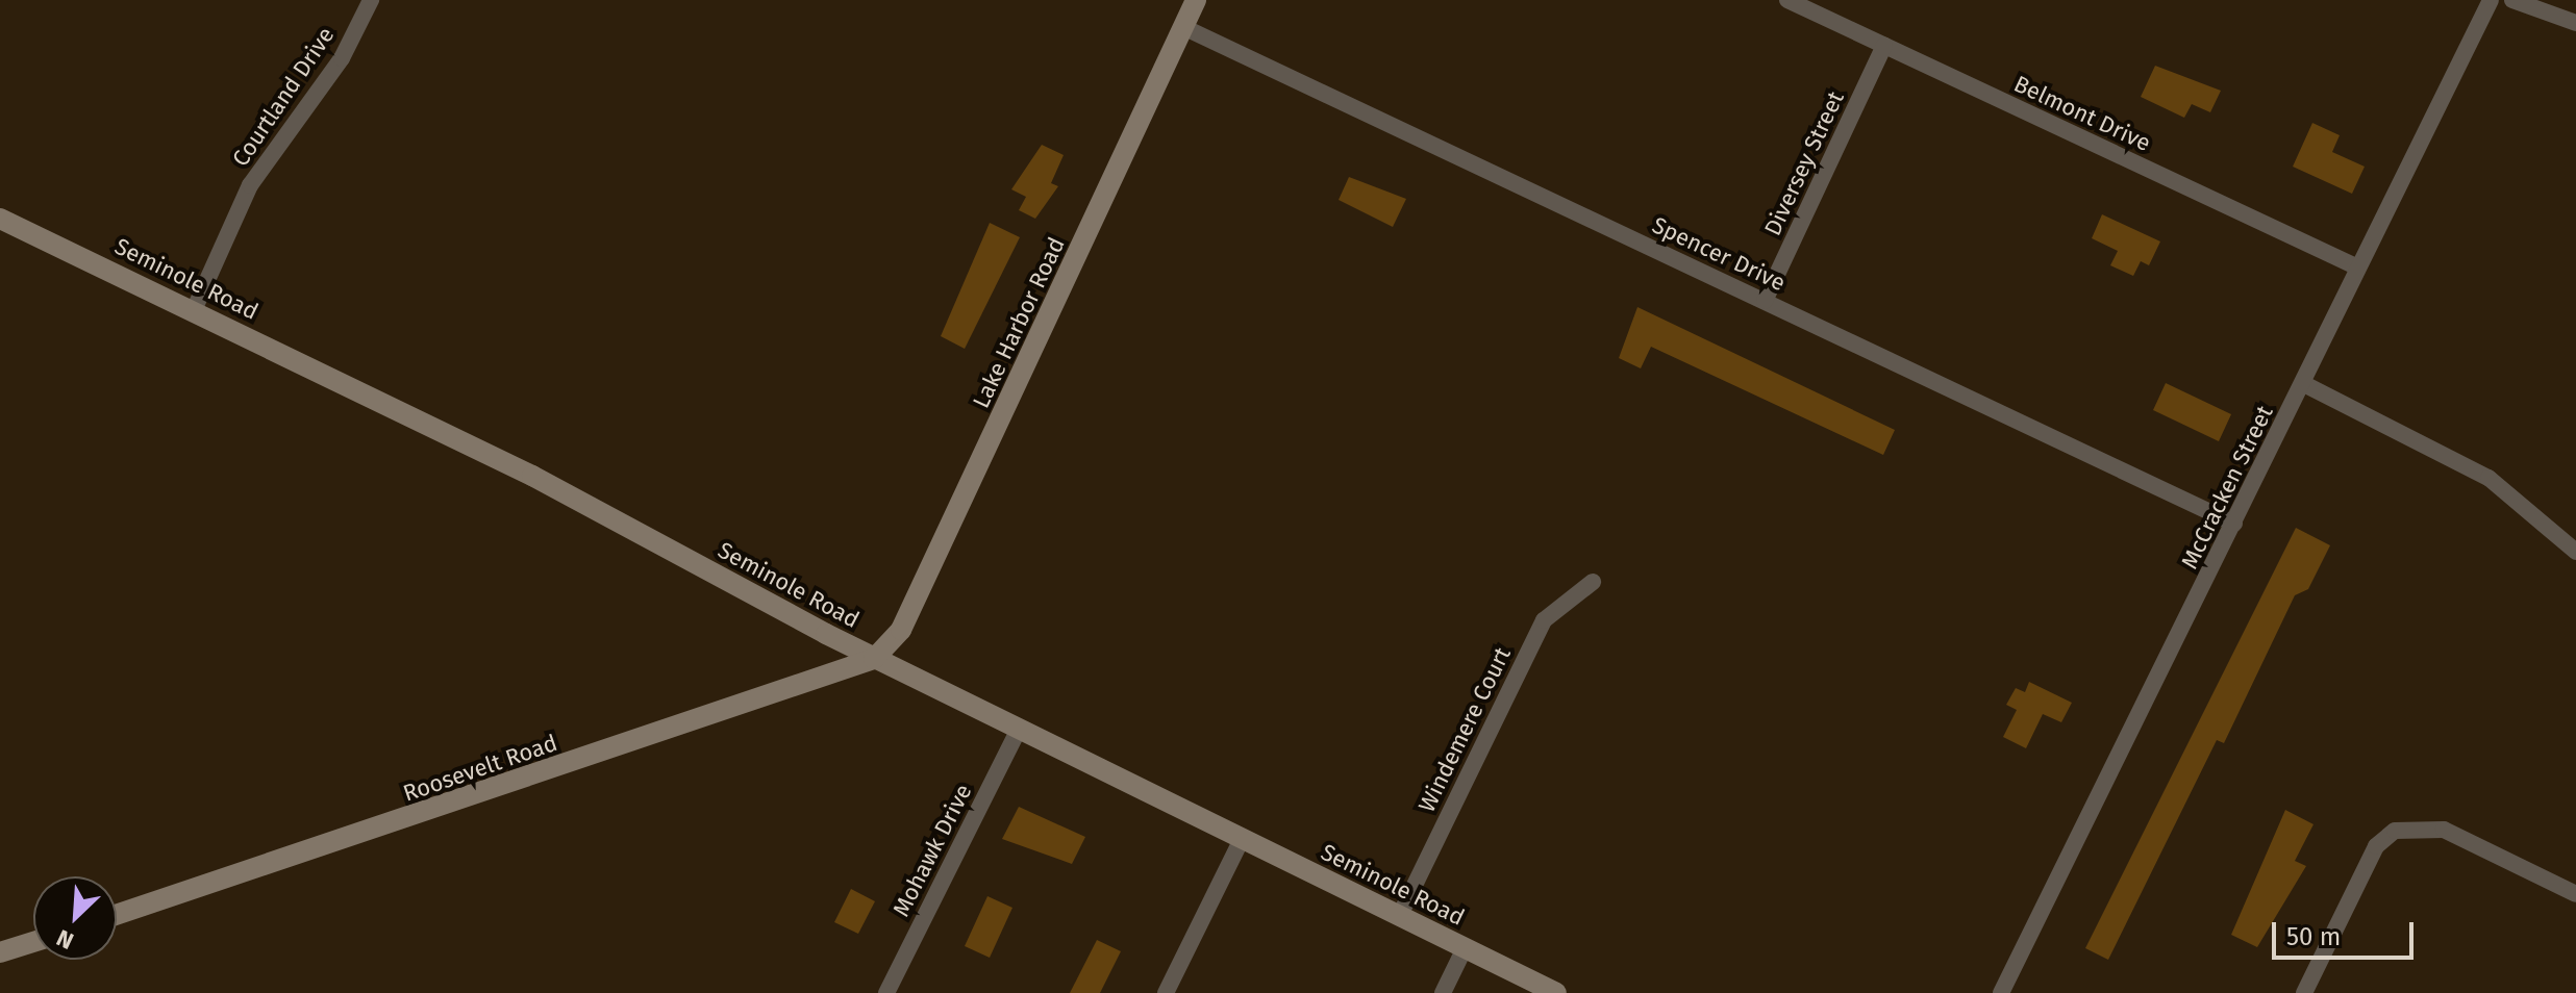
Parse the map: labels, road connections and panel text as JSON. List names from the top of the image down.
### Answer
{
  "streets": {
    "street": [
      "Courtland Drive",
      "Belmont Drive",
      "Diversey Street",
      "Spencer Drive",
      "Seminole Road",
      "Lake Harbor Road",
      "McCracken Street",
      "Windemere Court",
      "Roosevelt Road",
      "Mohawk Drive"
    ]
  },
  "crossings": [
    ["Courtland Drive", "Seminole Road"],
    ["Belmont Drive", "Diversey Street"],
    ["Belmont Drive", "McCracken Street"],
    ["Diversey Street", "Spencer Drive"],
    ["Spencer Drive", "Lake Harbor Road"],
    ["Spencer Drive", "McCracken Street"],
    ["Seminole Road", "Lake Harbor Road"],
    ["Seminole Road", "Windemere Court"],
    ["Seminole Road", "Roosevelt Road"],
    ["Seminole Road", "Mohawk Drive"],
    ["Lake Harbor Road", "Roosevelt Road"]
  ],
  "scale_bar": "50 m",
  "north": "bottom left"
}
